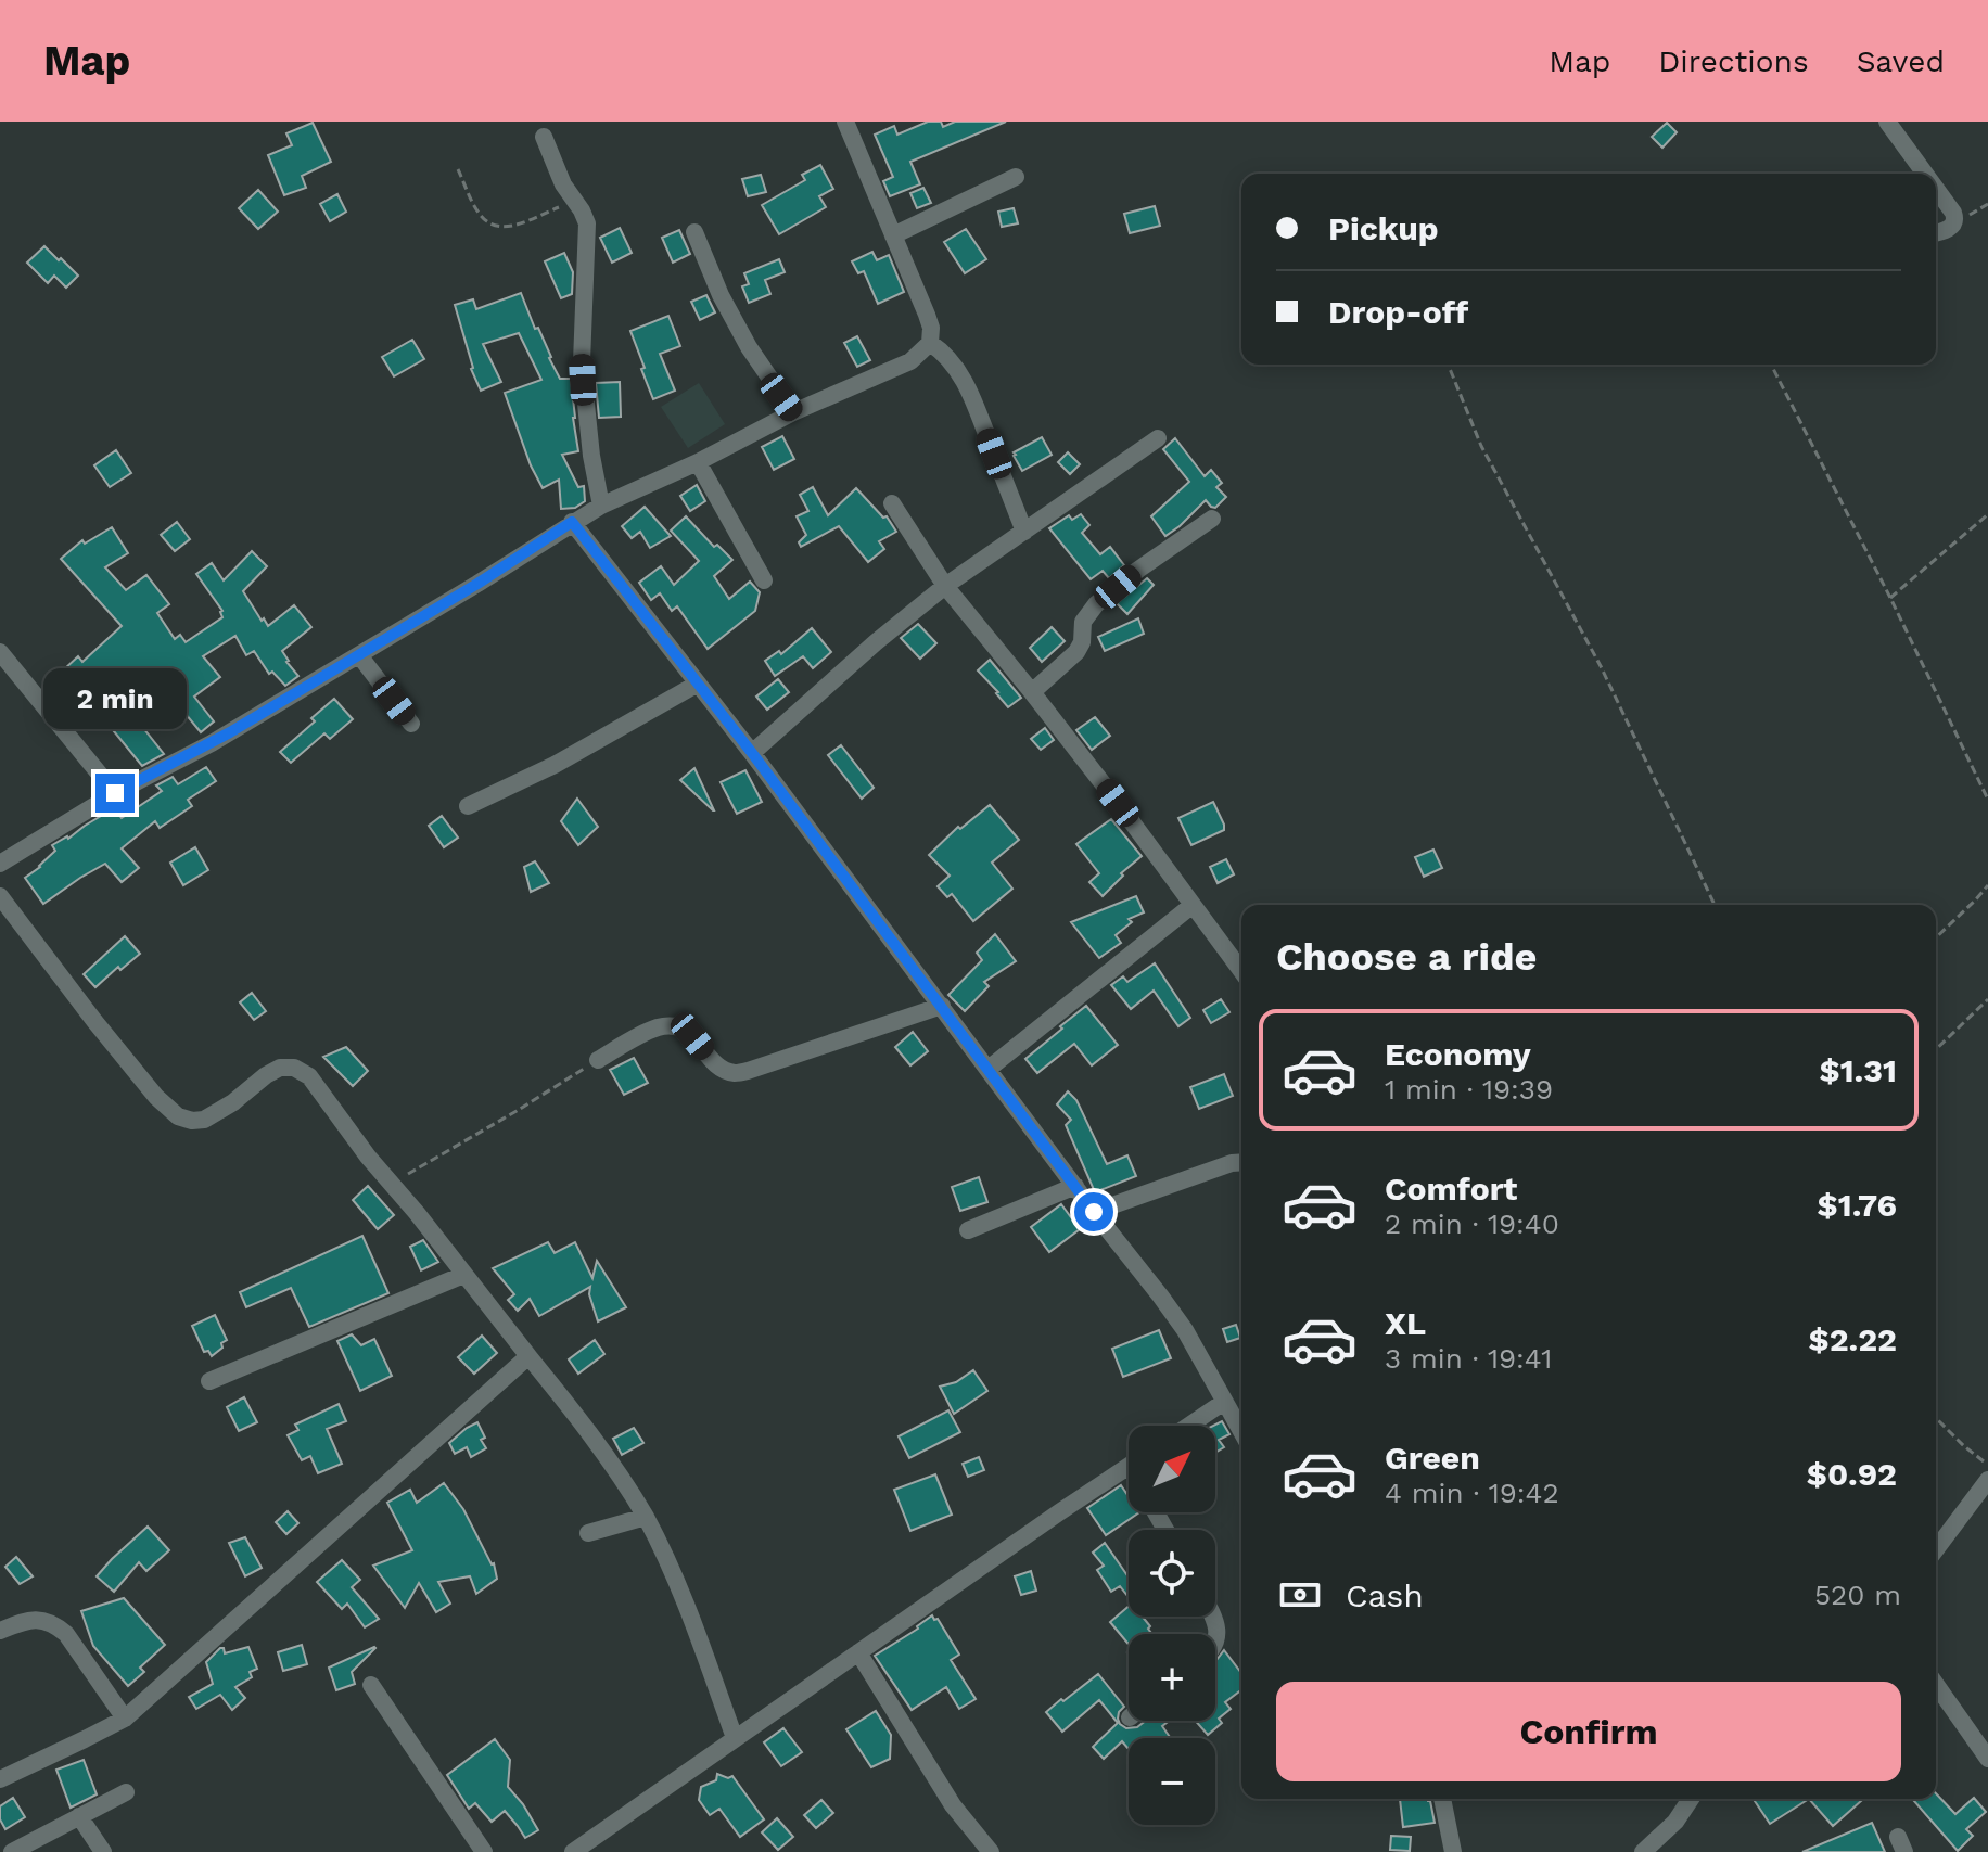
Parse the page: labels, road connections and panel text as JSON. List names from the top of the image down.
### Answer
{
  "north": "top right",
  "page": {
    "header": "Map",
    "nav": ["Map", "Directions", "Saved"],
    "banner": ["Pickup", "Drop-off"],
    "bubble": "2 min",
    "heading": "Choose a ride",
    "list": [
      {
        "name": "Economy",
        "note": "1 min · 19:39",
        "value": "$1.31"
      },
      {
        "name": "Comfort",
        "note": "2 min · 19:40",
        "value": "$1.76"
      },
      {
        "name": "XL",
        "note": "3 min · 19:41",
        "value": "$2.22"
      },
      {
        "name": "Green",
        "note": "4 min · 19:42",
        "value": "$0.92"
      }
    ],
    "map_buttons": ["+", "−"],
    "pay": ["Cash", "520 m"],
    "buttons": "Confirm"
  }
}
